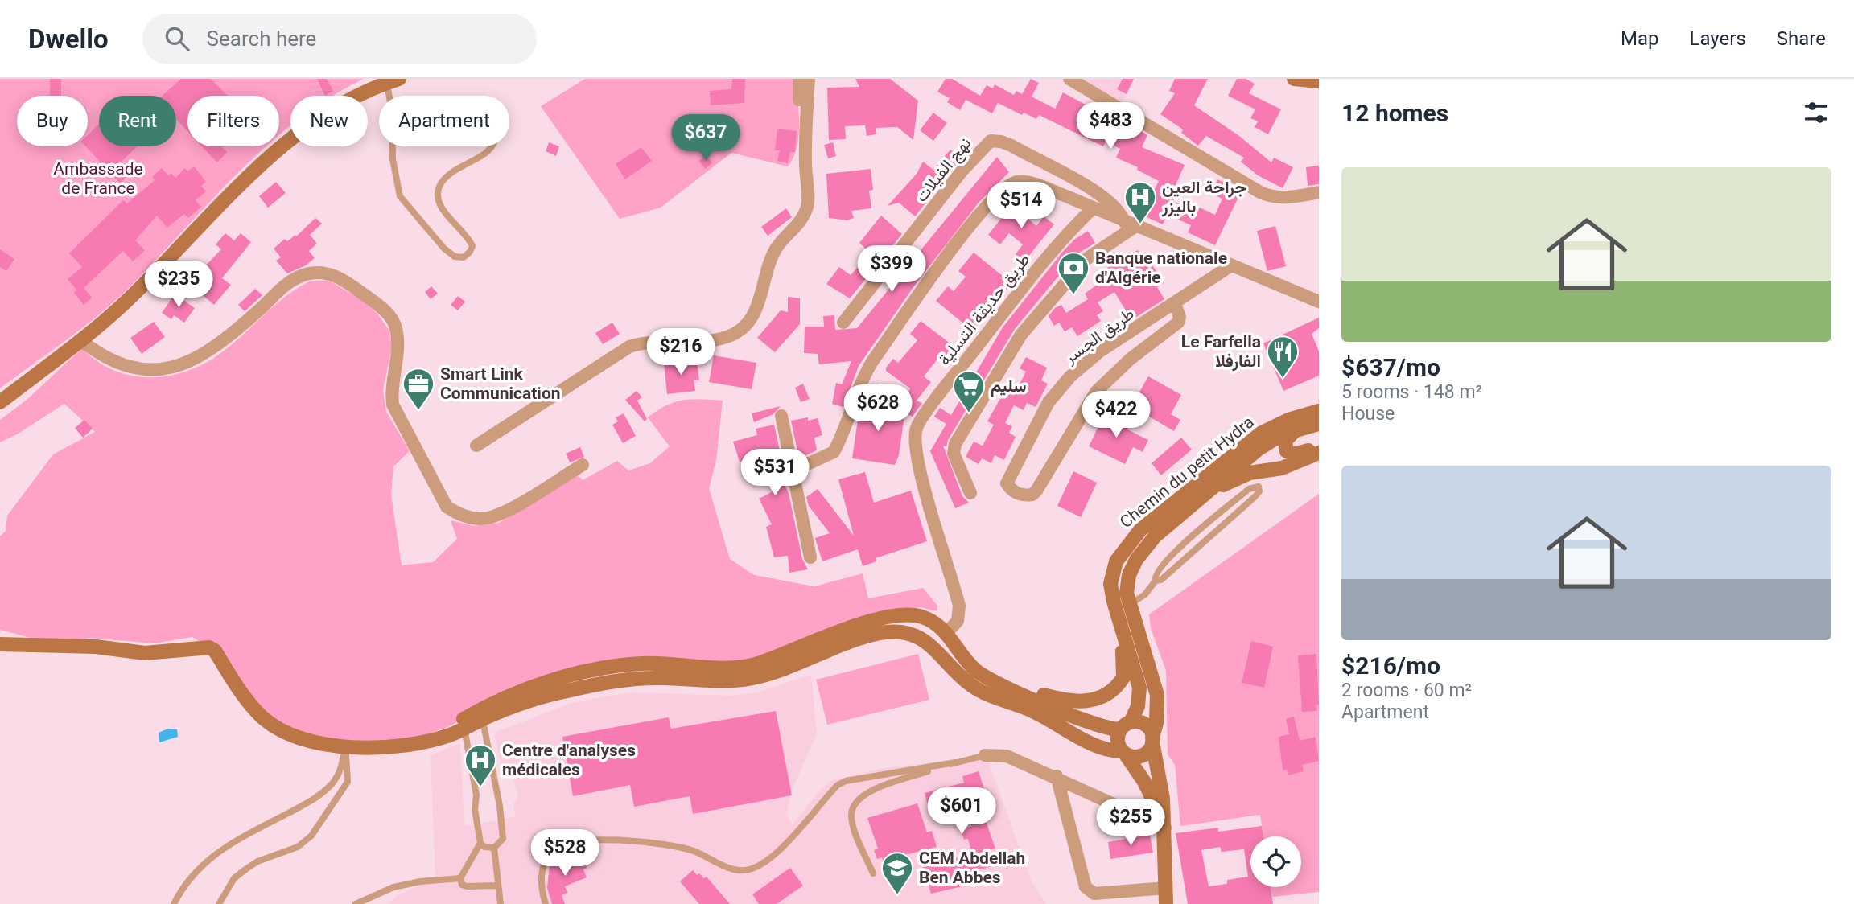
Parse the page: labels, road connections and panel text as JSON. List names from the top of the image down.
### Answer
{
  "streets": {
    "main road": ["Chemin du petit Hydra"],
    "street": ["نهج الفيلات", "طريق حديقة التسلية", "طريق الجسر"]
  },
  "parks": ["Ambassade de France"],
  "places": {
    "hospital": ["جراحة العين باليزر", "Centre d'analyses médicales"],
    "bank": ["Banque nationale d'Algérie"],
    "restaurant": ["Le Farfella الفارفلا"],
    "office": ["Smart Link Communication"],
    "supermarket": ["سليم"],
    "school or university": ["CEM Abdellah Ben Abbes"]
  },
  "page": {
    "header": "Dwello",
    "search": "Search here",
    "nav": ["Map", "Layers", "Share"],
    "heading": "12 homes",
    "chip": [
      "Buy",
      "Rent",
      "Filters",
      "New",
      "Apartment"
    ],
    "price": [
      "$483",
      "$637",
      "$514",
      "$399",
      "$235",
      "$216",
      "$628",
      "$422",
      "$531",
      "$601",
      "$255",
      "$528"
    ],
    "list": [
      {
        "name": "$637/mo",
        "note": "5 rooms · 148 m² · House"
      },
      {
        "name": "$216/mo",
        "note": "2 rooms · 60 m² · Apartment"
      }
    ]
  }
}
